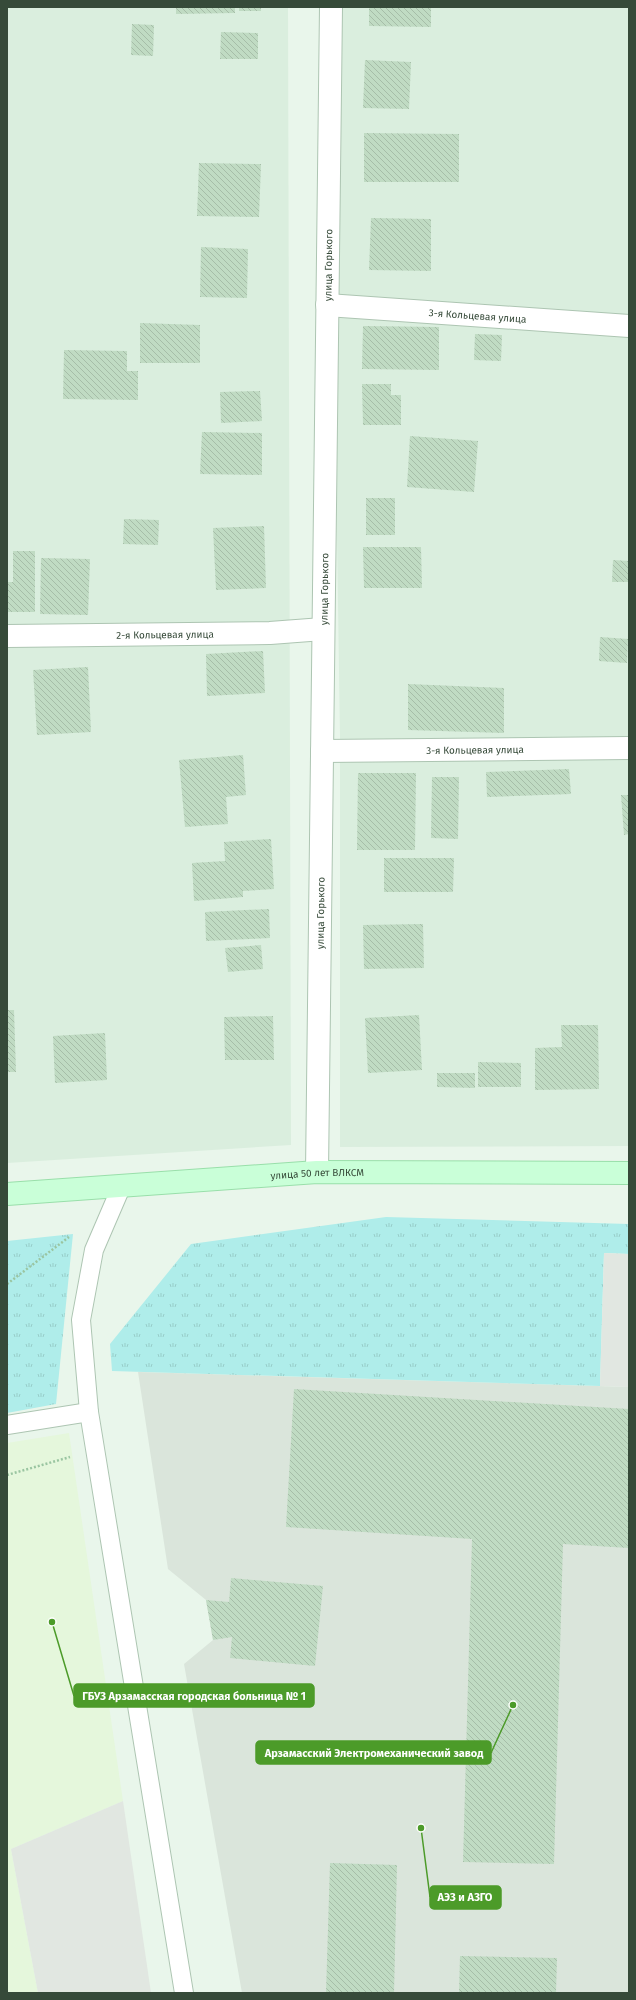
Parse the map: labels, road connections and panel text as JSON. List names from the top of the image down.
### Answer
{
  "streets": {
    "street": [
      "улица Горького",
      "3-я Кольцевая улица",
      "2-я Кольцевая улица",
      "улица 50 лет ВЛКСМ"
    ]
  },
  "crossings": [
    ["улица Горького", "3-я Кольцевая улица"],
    ["улица Горького", "2-я Кольцевая улица"],
    ["улица Горького", "улица 50 лет ВЛКСМ"]
  ],
  "places": ["ГБУЗ Арзамасская городская больница № 1", "Арзамасский Электромеханический завод", "АЭЗ и АЗГО"]
}
